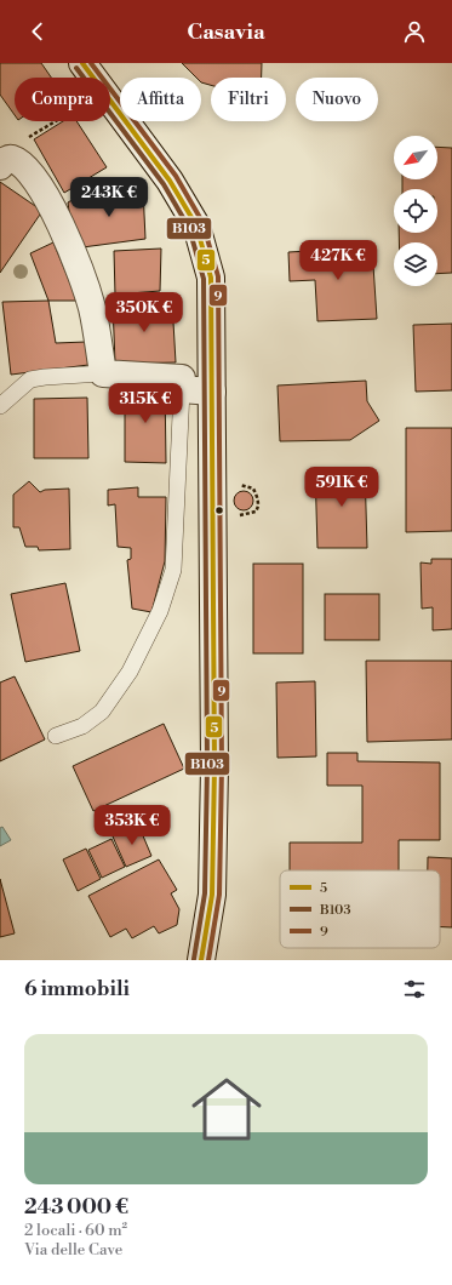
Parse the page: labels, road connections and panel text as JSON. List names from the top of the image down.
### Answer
{
  "lines": ["transit line 5", "transit line 9", "transit line B103"],
  "legend": ["5", "B103", "9"],
  "north": "bottom left",
  "page": {
    "header": "Casavia",
    "chip": [
      "Compra",
      "Affitta",
      "Filtri",
      "Nuovo"
    ],
    "price": [
      "243K €",
      "427K €",
      "350K €",
      "315K €",
      "591K €",
      "353K €"
    ],
    "heading": "6 immobili",
    "list": [
      {
        "name": "243 000 €",
        "note": "2 locali · 60 m² · Via delle Cave"
      }
    ]
  }
}
